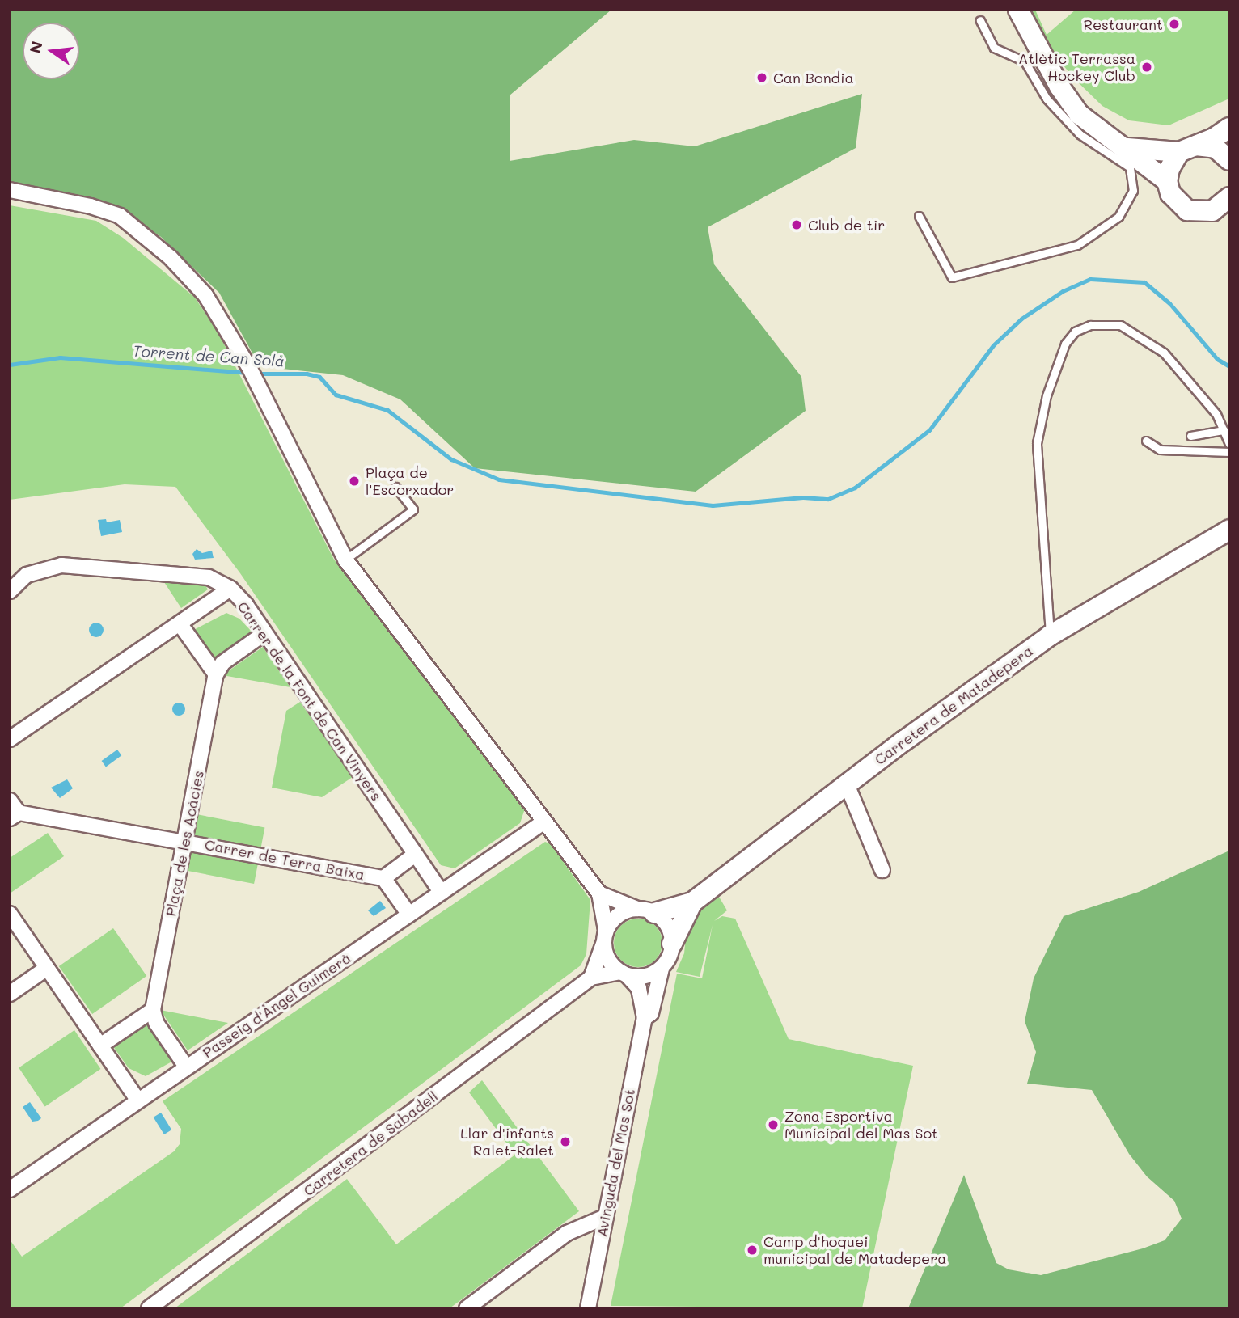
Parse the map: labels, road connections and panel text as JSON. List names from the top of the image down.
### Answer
{
  "streets": {
    "street": [
      "Carrer de la Font de Can Vinyers",
      "Carretera de Matadepera",
      "Plaça de les Acàcies",
      "Carrer de Terra Baixa",
      "Passeig d'Àngel Guimerà",
      "Carretera de Sabadell",
      "Avinguda del Mas Sot"
    ]
  },
  "crossings": [
    ["Carrer de la Font de Can Vinyers", "Carrer de Terra Baixa"],
    ["Carrer de la Font de Can Vinyers", "Passeig d'Àngel Guimerà"],
    ["Plaça de les Acàcies", "Carrer de Terra Baixa"],
    ["Carrer de Terra Baixa", "Passeig d'Àngel Guimerà"],
    ["Carretera de Sabadell", "Avinguda del Mas Sot"]
  ],
  "water": ["Torrent de Can Solà"],
  "places": [
    "Restaurant",
    "Atlètic Terrassa Hockey Club",
    "Can Bondia",
    "Club de tir",
    "Plaça de l'Escorxador",
    "Zona Esportiva Municipal del Mas Sot",
    "Llar d'infants Ralet-Ralet",
    "Camp d'hoquei municipal de Matadepera"
  ],
  "north": "left"
}
